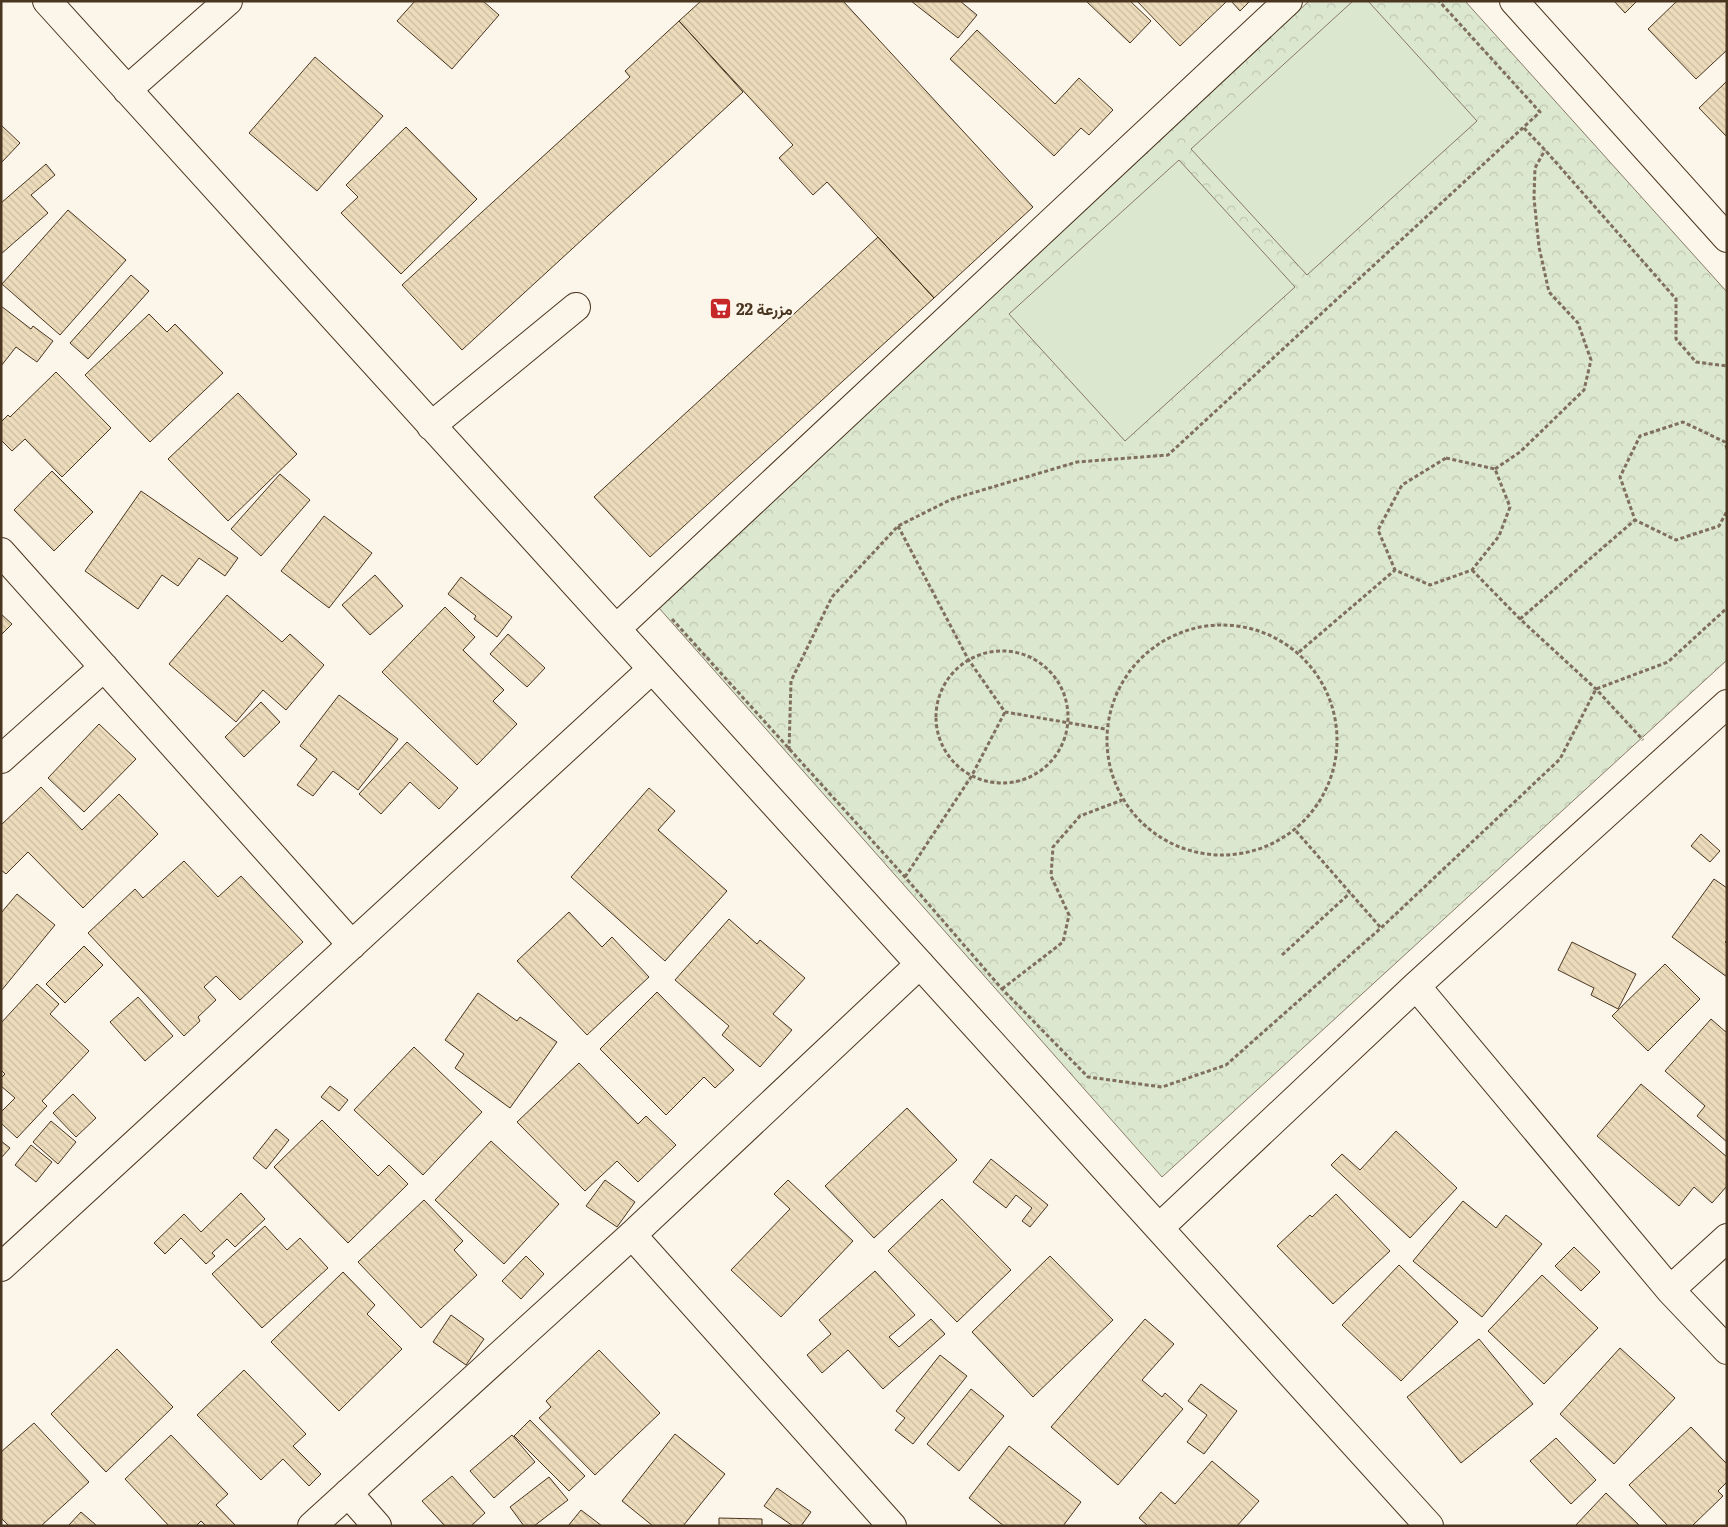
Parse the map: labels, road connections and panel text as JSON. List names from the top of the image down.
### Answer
{
  "places": {
    "supermarket": ["مزرعة 22"]
  }
}
